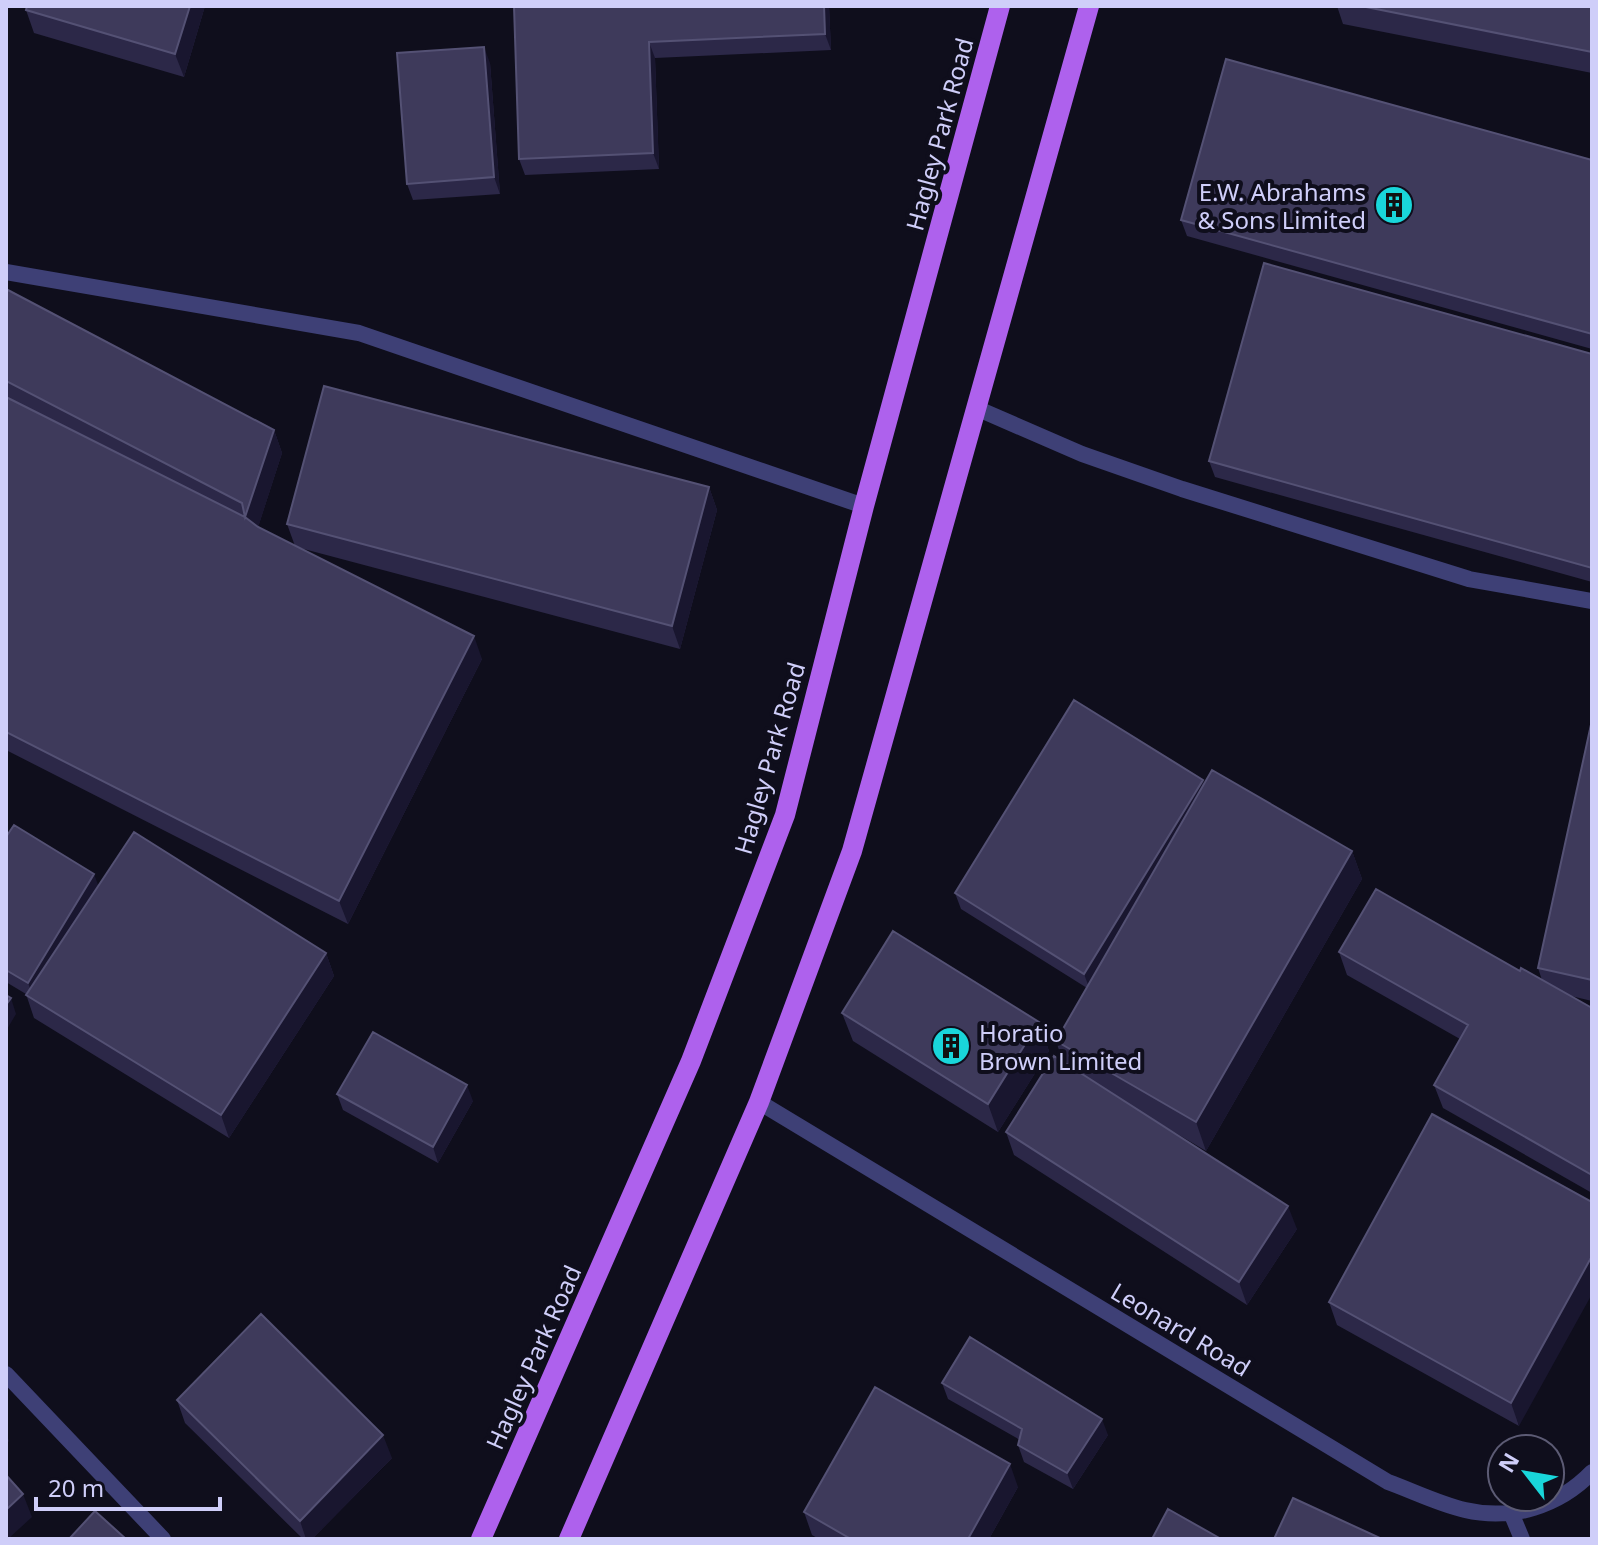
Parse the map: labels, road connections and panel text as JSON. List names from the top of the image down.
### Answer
{
  "streets": {
    "main road": ["Hagley Park Road"],
    "street": ["Leonard Road"]
  },
  "places": {
    "building": ["E.W. Abrahams & Sons Limited", "Horatio Brown Limited"]
  },
  "scale_bar": "20 m",
  "north": "top left"
}
